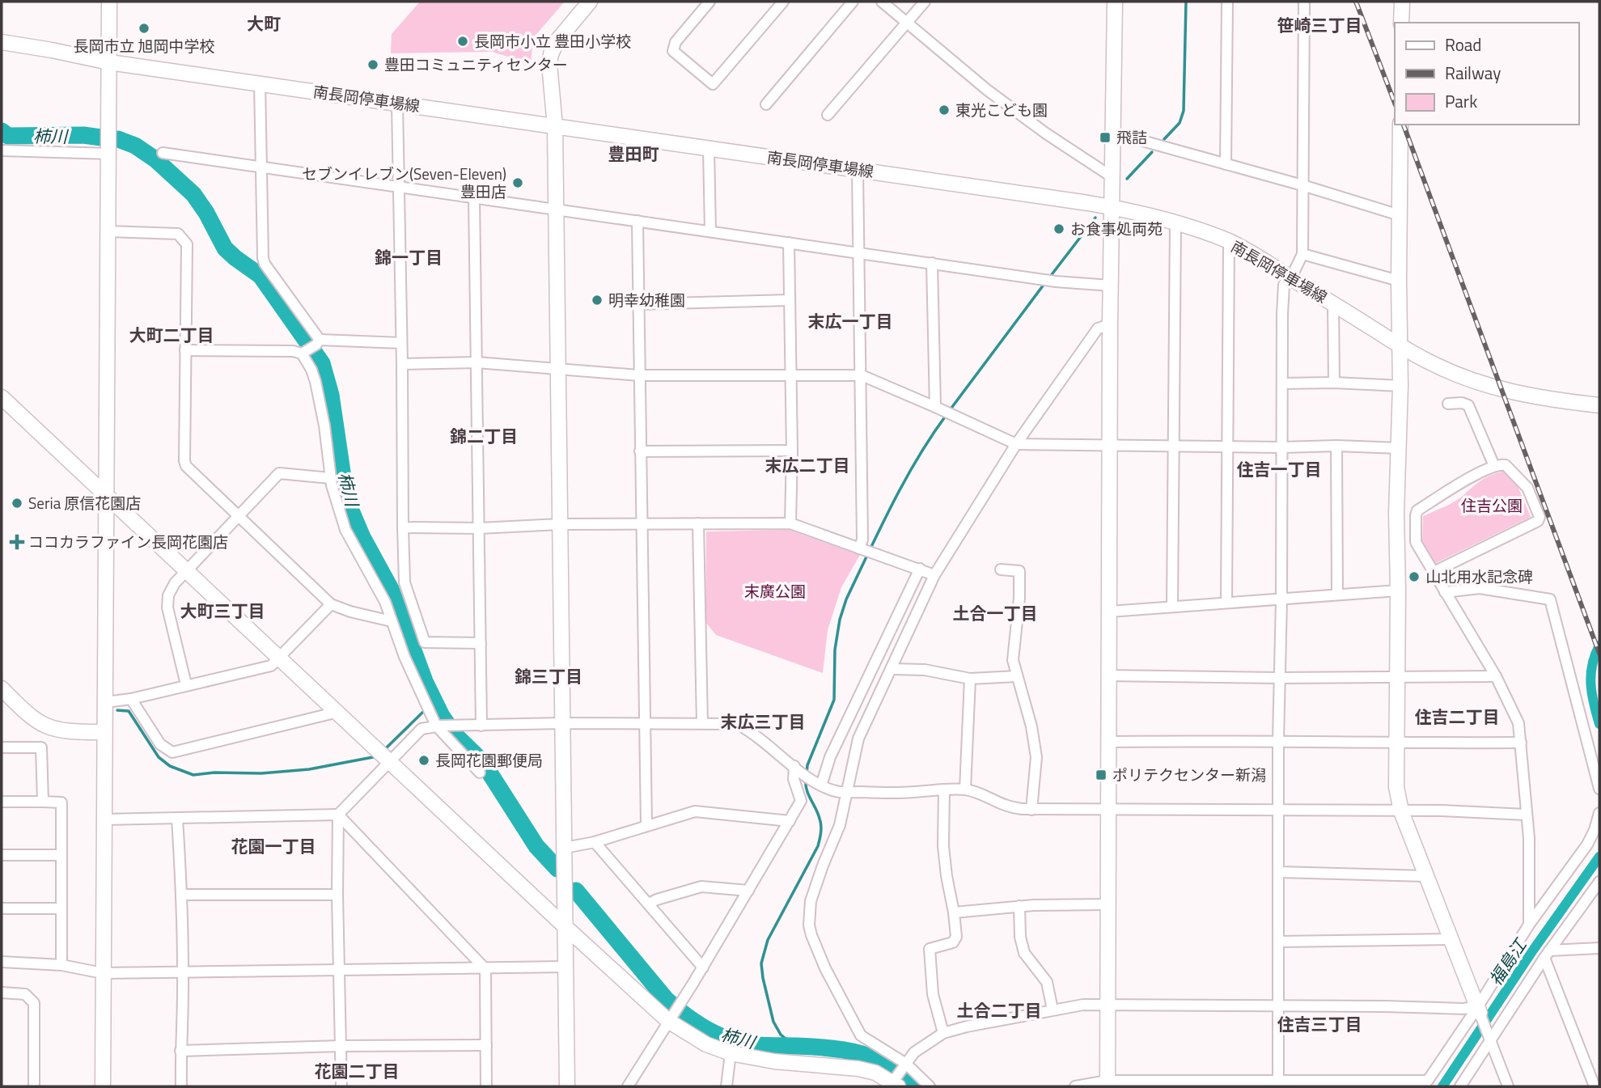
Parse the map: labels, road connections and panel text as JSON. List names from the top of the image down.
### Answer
{
  "streets": {
    "street": ["南長岡停車場線"]
  },
  "districts": [
    "大町",
    "笹崎三丁目",
    "豊田町",
    "錦一丁目",
    "末広一丁目",
    "大町二丁目",
    "錦二丁目",
    "末広二丁目",
    "住吉一丁目",
    "大町三丁目",
    "土合一丁目",
    "錦三丁目",
    "住吉二丁目",
    "末広三丁目",
    "花園一丁目",
    "土合二丁目",
    "住吉三丁目",
    "花園二丁目"
  ],
  "water": ["柿川", "福島江"],
  "parks": ["住吉公園", "末廣公園"],
  "places": {
    "other": [
      "長岡市立 旭岡中学校",
      "長岡市小立 豊田小学校",
      "豊田コミュニティセンター",
      "東光こども園",
      "セブンイレブン(Seven-Eleven) 豊田店",
      "お食事処両苑",
      "明幸幼稚園",
      "Seria 原信花園店",
      "山北用水記念碑",
      "長岡花園郵便局"
    ],
    "transit": ["飛詰", "ポリテクセンター新潟"],
    "health": ["ココカラファイン長岡花園店"]
  },
  "legend": ["Road", "Railway", "Park"]
}
